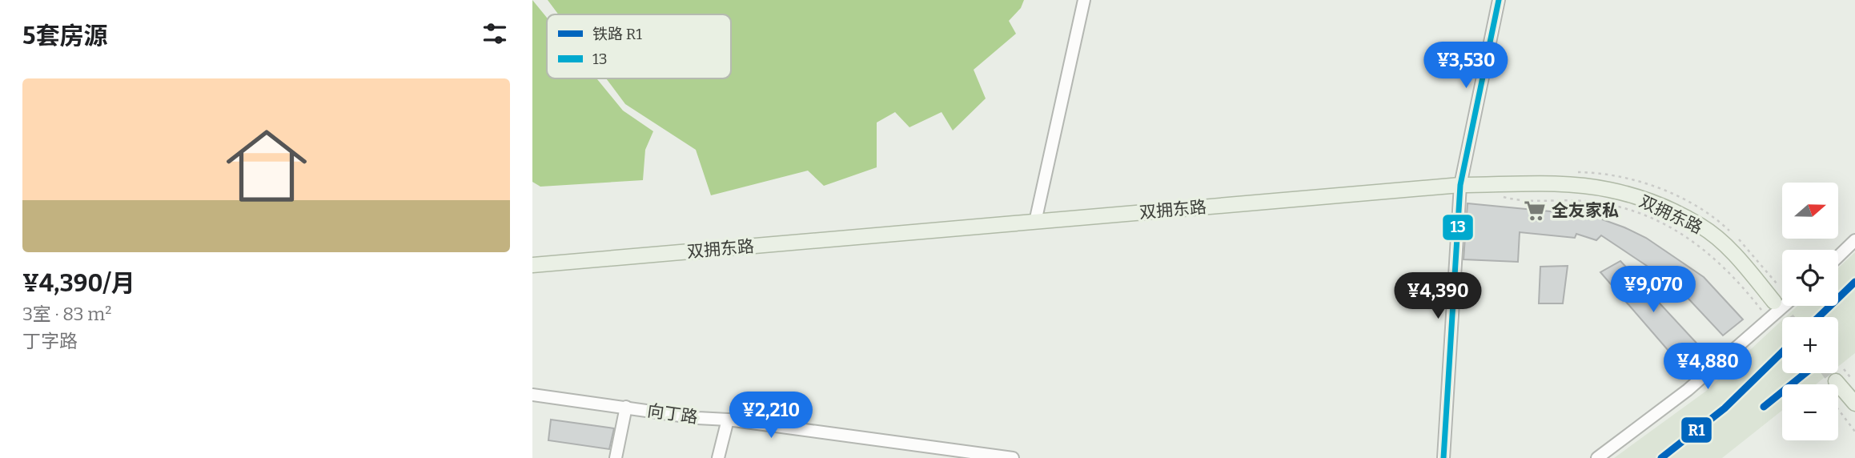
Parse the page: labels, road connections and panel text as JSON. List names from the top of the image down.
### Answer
{
  "streets": {
    "main road": ["双拥东路"],
    "street": ["向丁路"]
  },
  "places": {
    "supermarket": ["全友家私"]
  },
  "lines": ["transit line 13", "rail line R1"],
  "legend": ["铁路 R1", "13"],
  "north": "right",
  "page": {
    "heading": "5套房源",
    "price": [
      "¥3,530",
      "¥9,070",
      "¥4,390",
      "¥4,880",
      "¥2,210"
    ],
    "list": [
      {
        "name": "¥4,390/月",
        "note": "3室 · 83 m² · 丁字路"
      }
    ],
    "map_buttons": ["+", "−"]
  }
}
